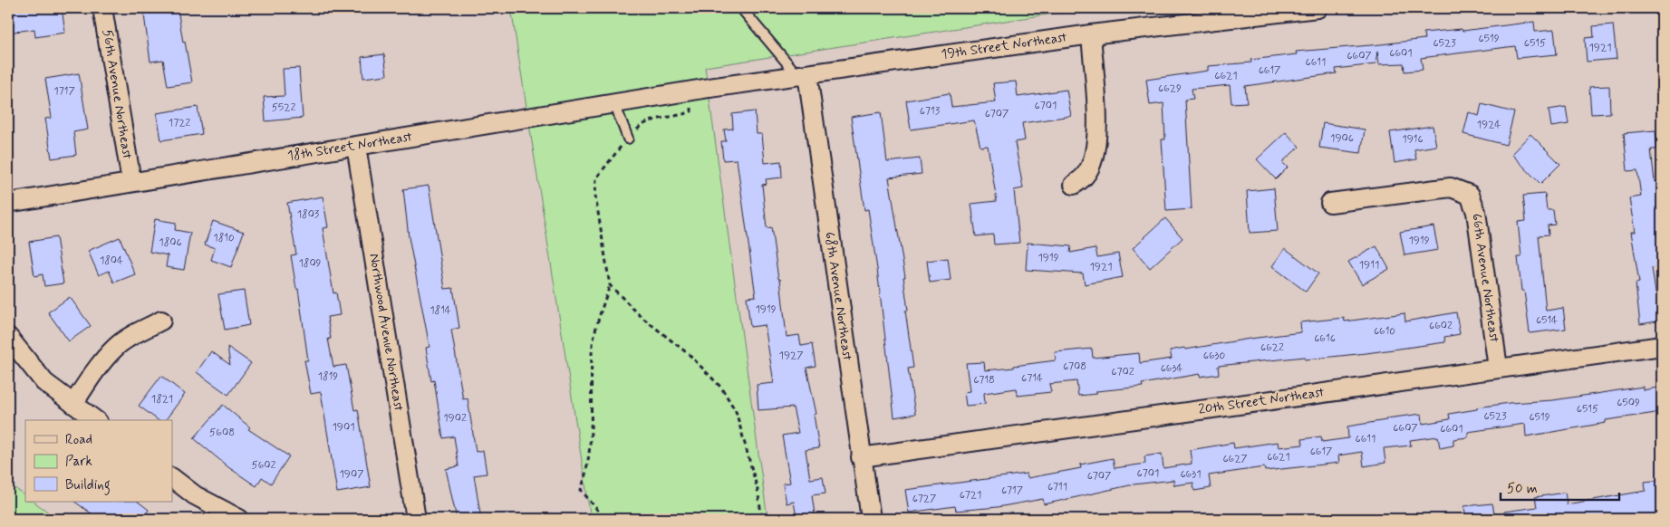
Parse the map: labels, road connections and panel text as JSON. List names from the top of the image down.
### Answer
{
  "streets": {
    "street": [
      "19th Street Northeast",
      "56th Avenue Northeast",
      "18th Street Northeast",
      "66th Avenue Northeast",
      "68th Avenue Northeast",
      "Northwood Avenue Northeast",
      "20th Street Northeast"
    ]
  },
  "crossings": [
    ["19th Street Northeast", "18th Street Northeast"],
    ["19th Street Northeast", "68th Avenue Northeast"],
    ["56th Avenue Northeast", "18th Street Northeast"],
    ["18th Street Northeast", "Northwood Avenue Northeast"],
    ["66th Avenue Northeast", "20th Street Northeast"],
    ["68th Avenue Northeast", "20th Street Northeast"]
  ],
  "house_numbers": [
    "6519",
    "6523",
    "6515",
    "1921",
    "6601",
    "6607",
    "6611",
    "6617",
    "6621",
    "6629",
    "1717",
    "6701",
    "5522",
    "6713",
    "6707",
    "1722",
    "1924",
    "1906",
    "1916",
    "1803",
    "1810",
    "1919",
    "1806",
    "1919",
    "1804",
    "1809",
    "1911",
    "1921",
    "1919",
    "1814",
    "6514",
    "6602",
    "6610",
    "6616",
    "6622",
    "1927",
    "6630",
    "6708",
    "6634",
    "6702",
    "1819",
    "6714",
    "6718",
    "1821",
    "6509",
    "6515",
    "6523",
    "6519",
    "1902",
    "1901",
    "6607",
    "6601",
    "5608",
    "6611",
    "6617",
    "6621",
    "6627",
    "5602",
    "6701",
    "1907",
    "6631",
    "6707",
    "6711",
    "6717",
    "6721",
    "6727"
  ],
  "legend": ["Road", "Park", "Building"],
  "scale_bar": "50 m"
}
